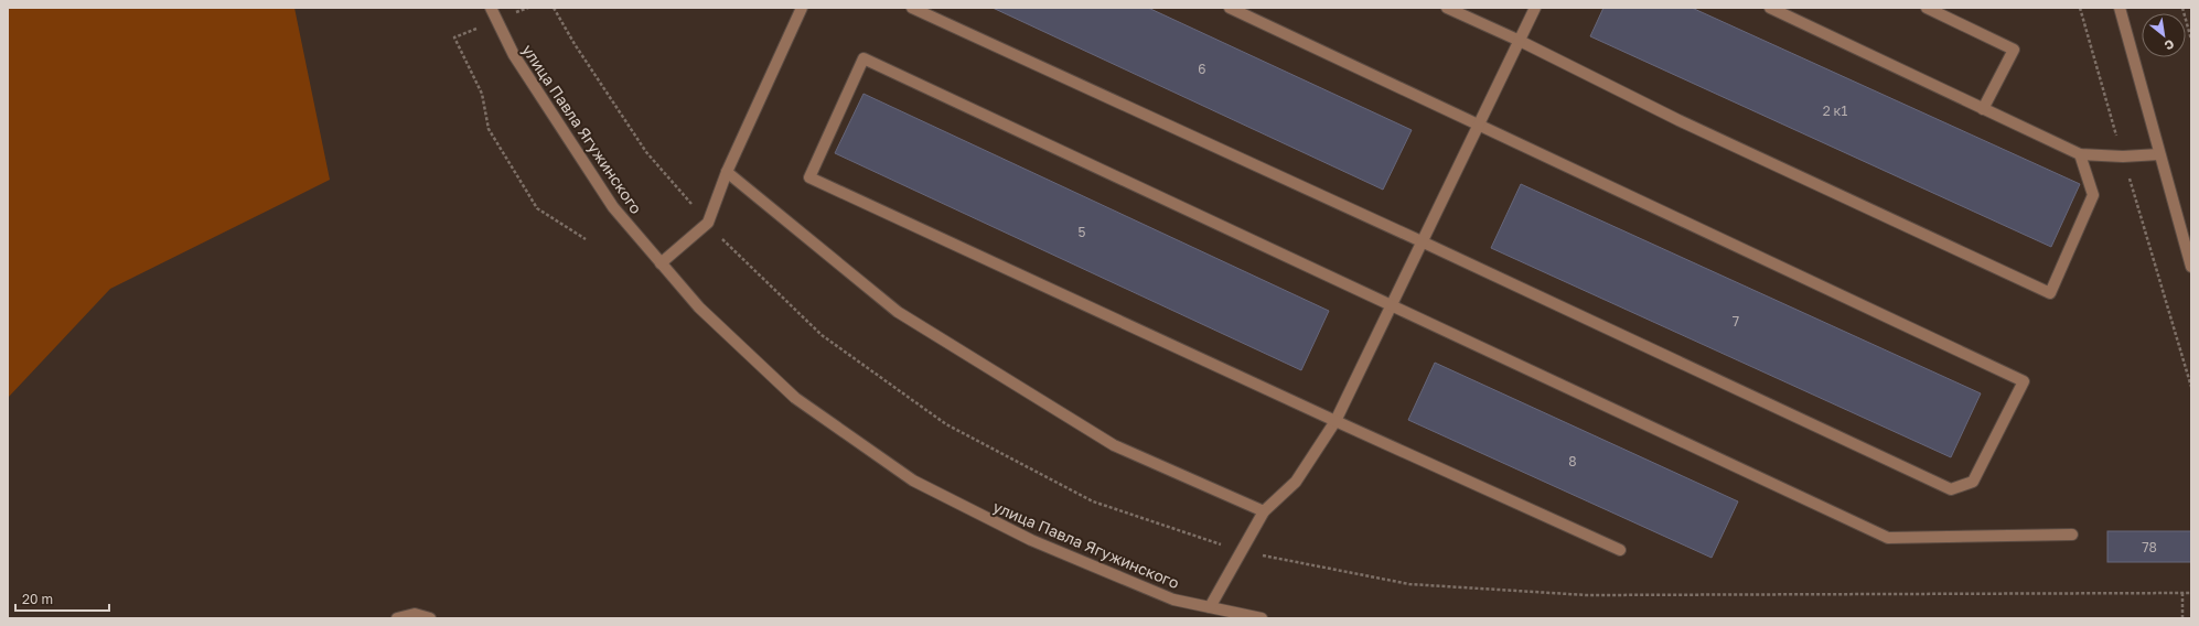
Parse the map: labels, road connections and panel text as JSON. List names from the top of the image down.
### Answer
{
  "streets": {
    "street": ["улица Павла Ягужинского"]
  },
  "house_numbers": [
    "6",
    "2 к1",
    "5",
    "7",
    "8",
    "78"
  ],
  "scale_bar": "20 m",
  "north": "bottom right"
}
